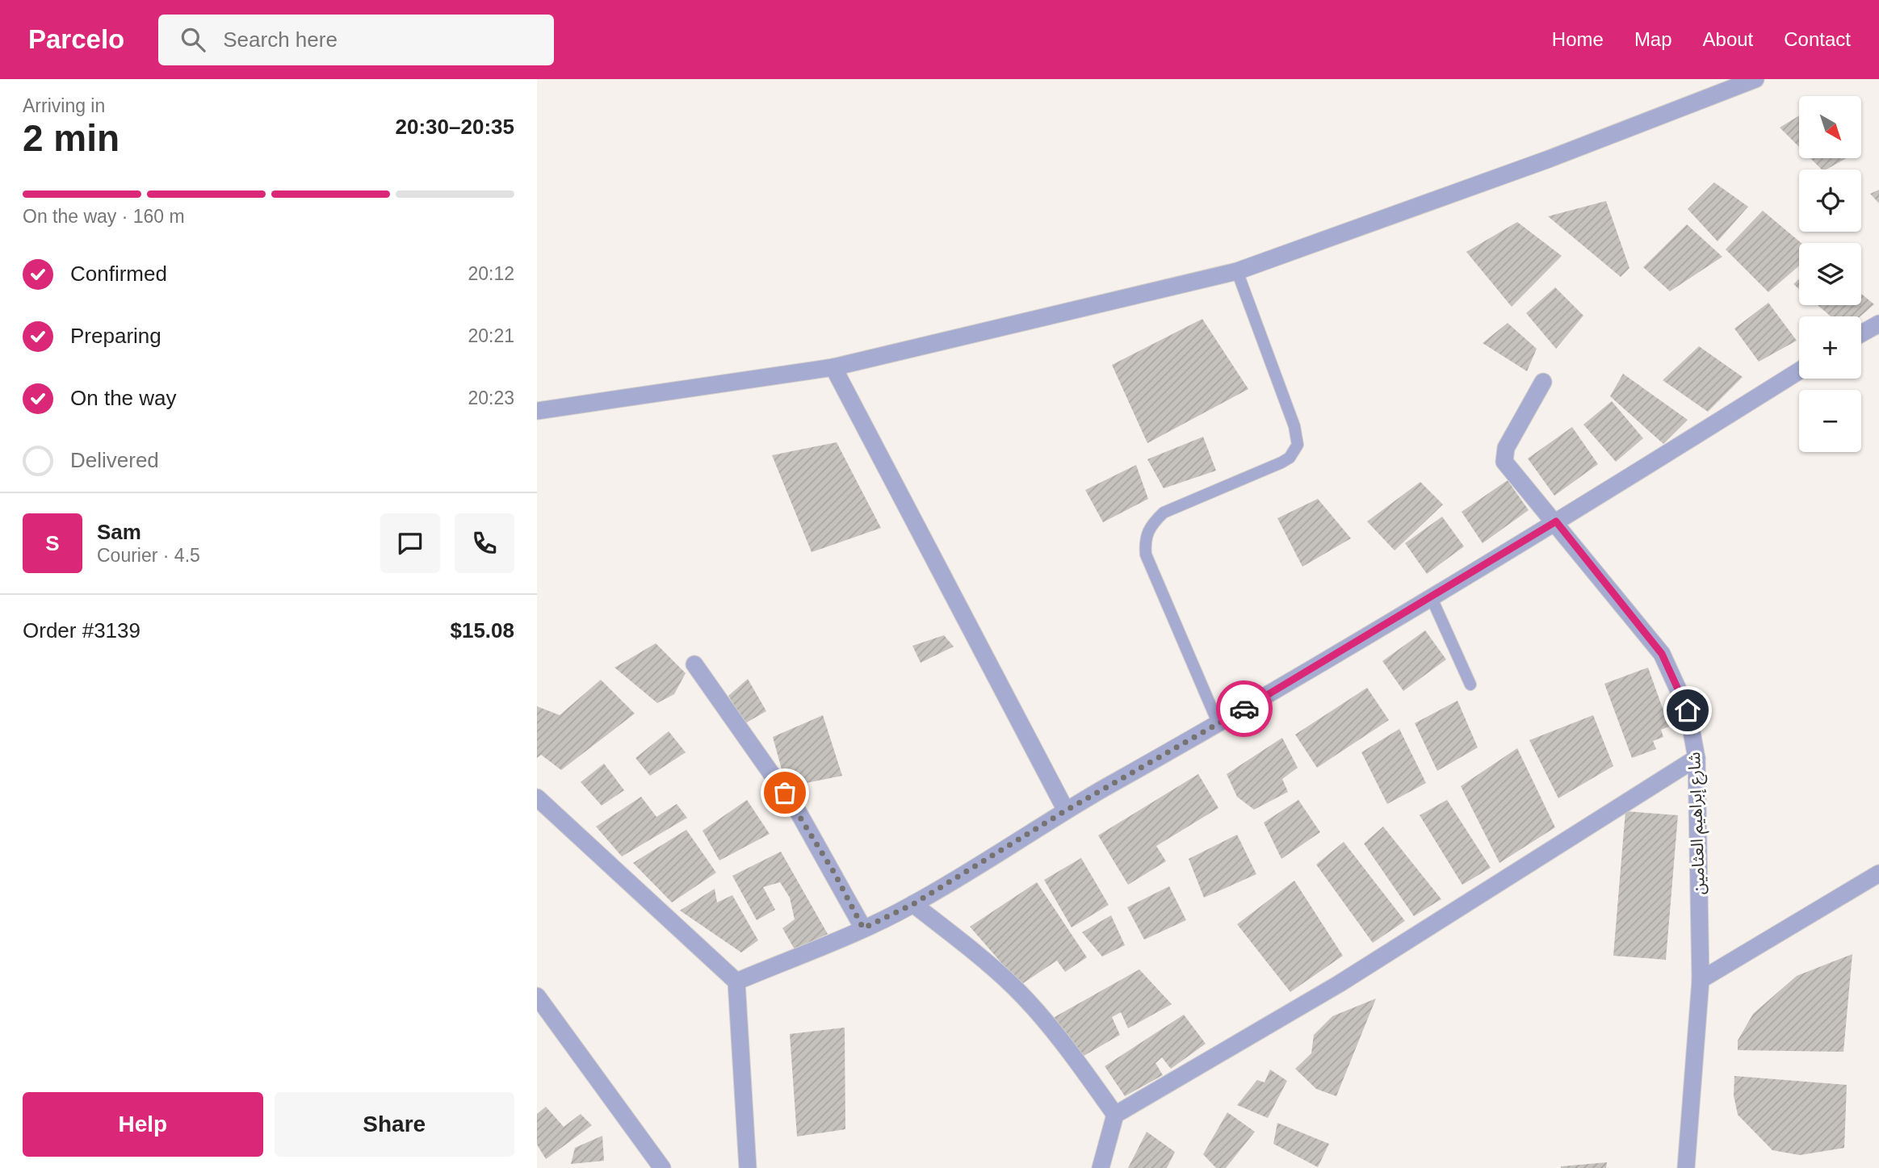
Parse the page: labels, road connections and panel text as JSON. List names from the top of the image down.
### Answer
{
  "streets": {
    "street": ["شارع إبراهيم العثامين"]
  },
  "north": "bottom right",
  "page": {
    "header": "Parcelo",
    "search": "Search here",
    "nav": [
      "Home",
      "Map",
      "About",
      "Contact"
    ],
    "heading": ["2 min", "Arriving in", "20:30–20:35"],
    "panel": [
      "Sam",
      "Courier · 4.5",
      "Order #3139",
      "$15.08"
    ],
    "map_buttons": ["+", "−"],
    "bar": "On the way · 160 m",
    "list": [
      ["Confirmed", "20:12"],
      ["Preparing", "20:21"],
      ["On the way", "20:23"],
      "Delivered"
    ],
    "round": "S",
    "buttons": ["Help", "Share"]
  }
}
